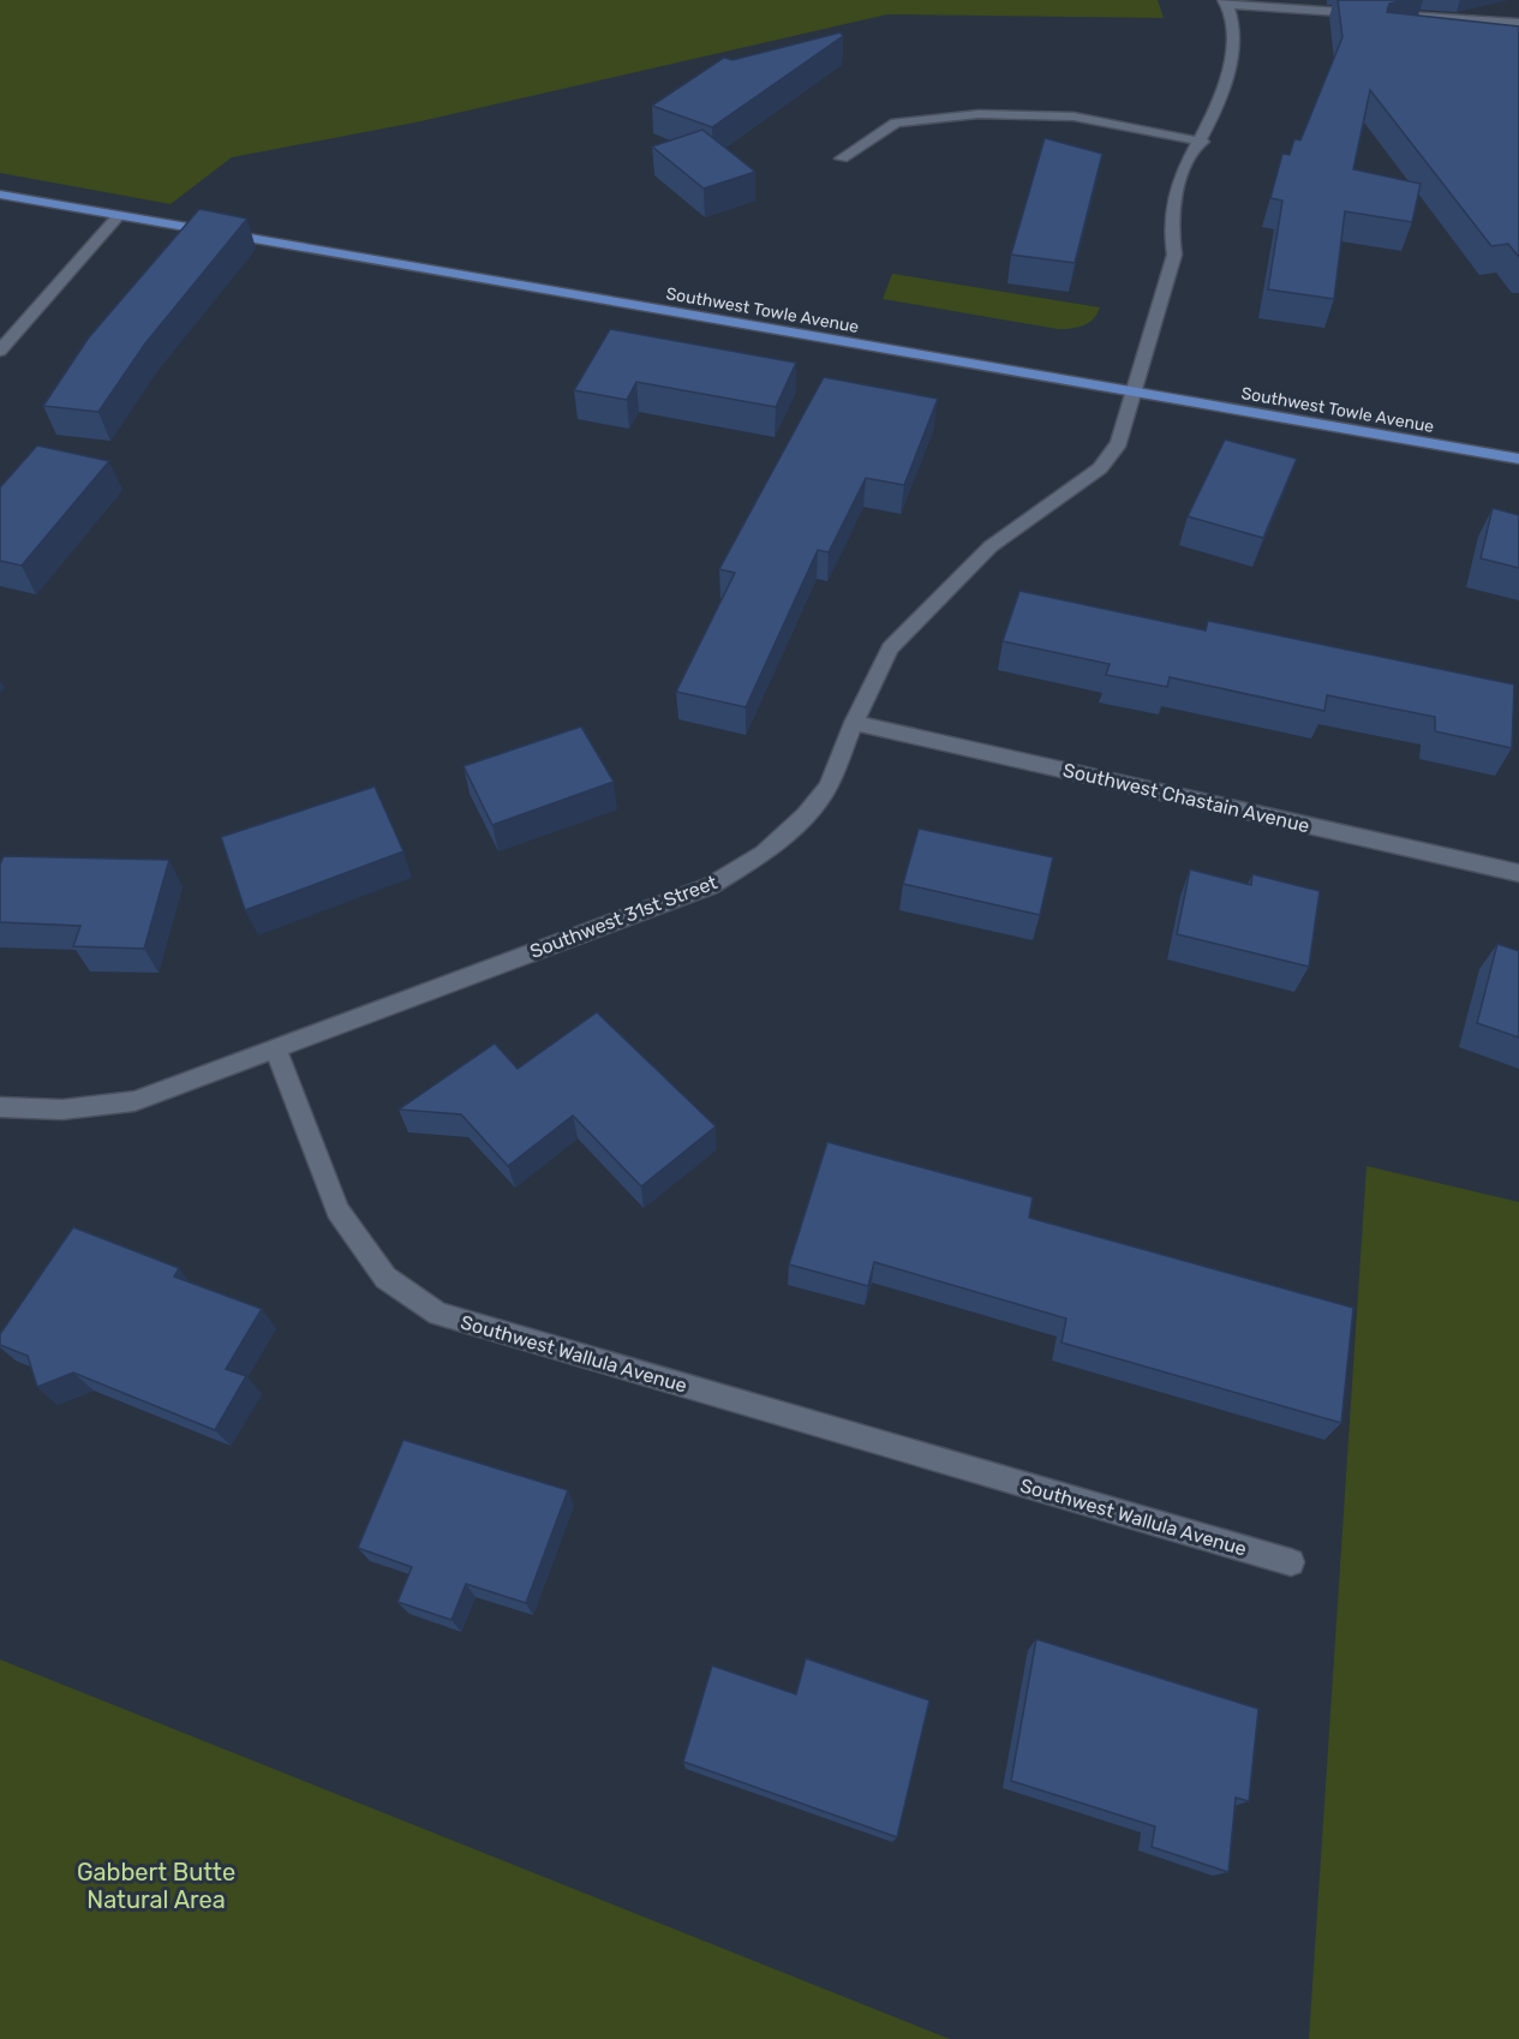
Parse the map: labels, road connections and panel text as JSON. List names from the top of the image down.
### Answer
{
  "streets": {
    "main road": ["Southwest Towle Avenue"],
    "street": ["Southwest Chastain Avenue", "Southwest 31st Street", "Southwest Wallula Avenue"]
  },
  "crossings": [
    ["Southwest Towle Avenue", "Southwest 31st Street"],
    ["Southwest Chastain Avenue", "Southwest 31st Street"],
    ["Southwest 31st Street", "Southwest Wallula Avenue"]
  ],
  "parks": ["Gabbert Butte Natural Area"]
}
